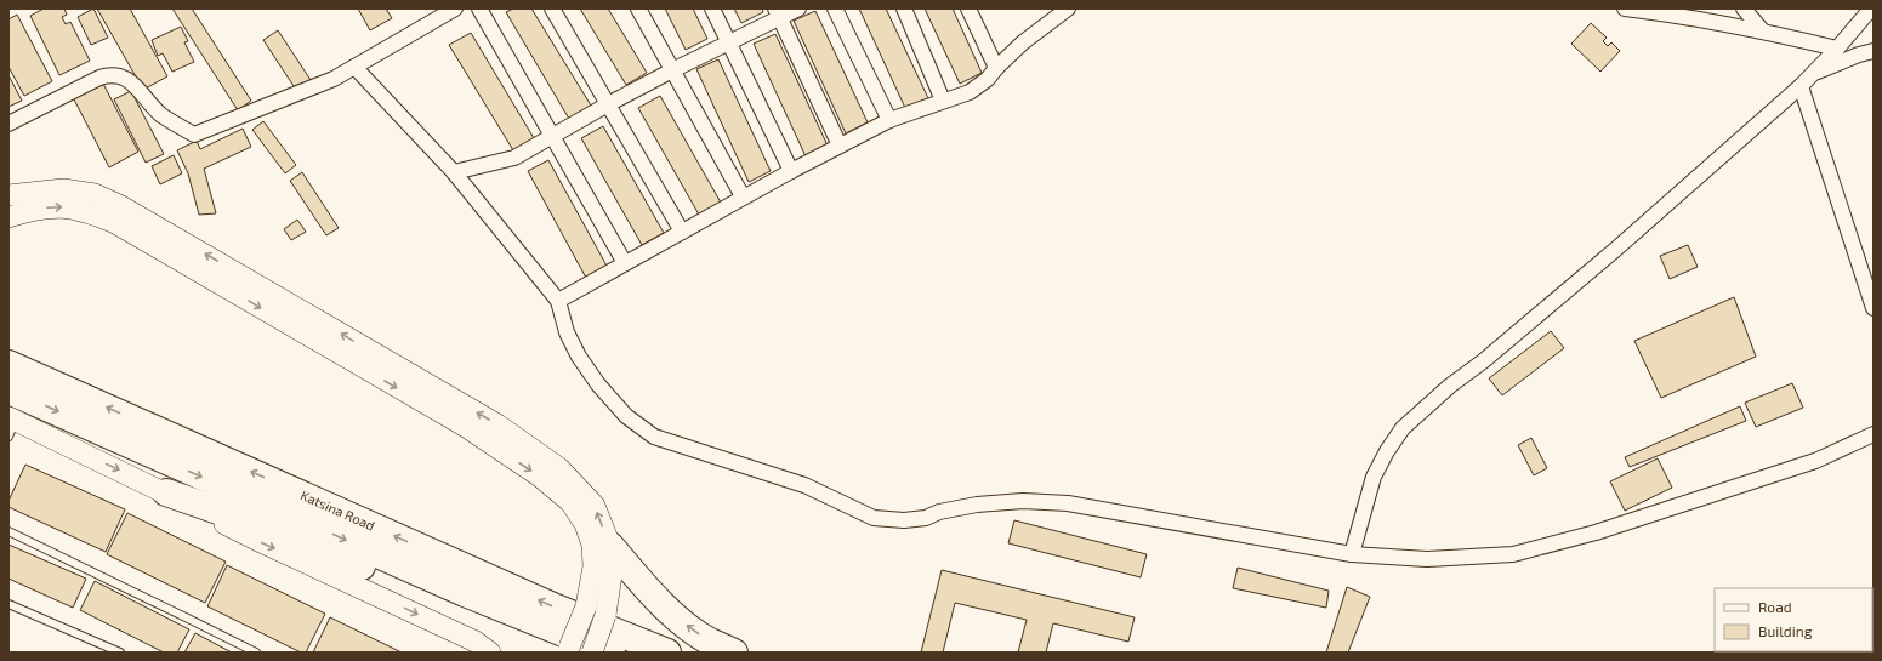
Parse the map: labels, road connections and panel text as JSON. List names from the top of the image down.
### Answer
{
  "streets": {
    "highway": ["Katsina Road"]
  },
  "legend": ["Road", "Building"]
}
